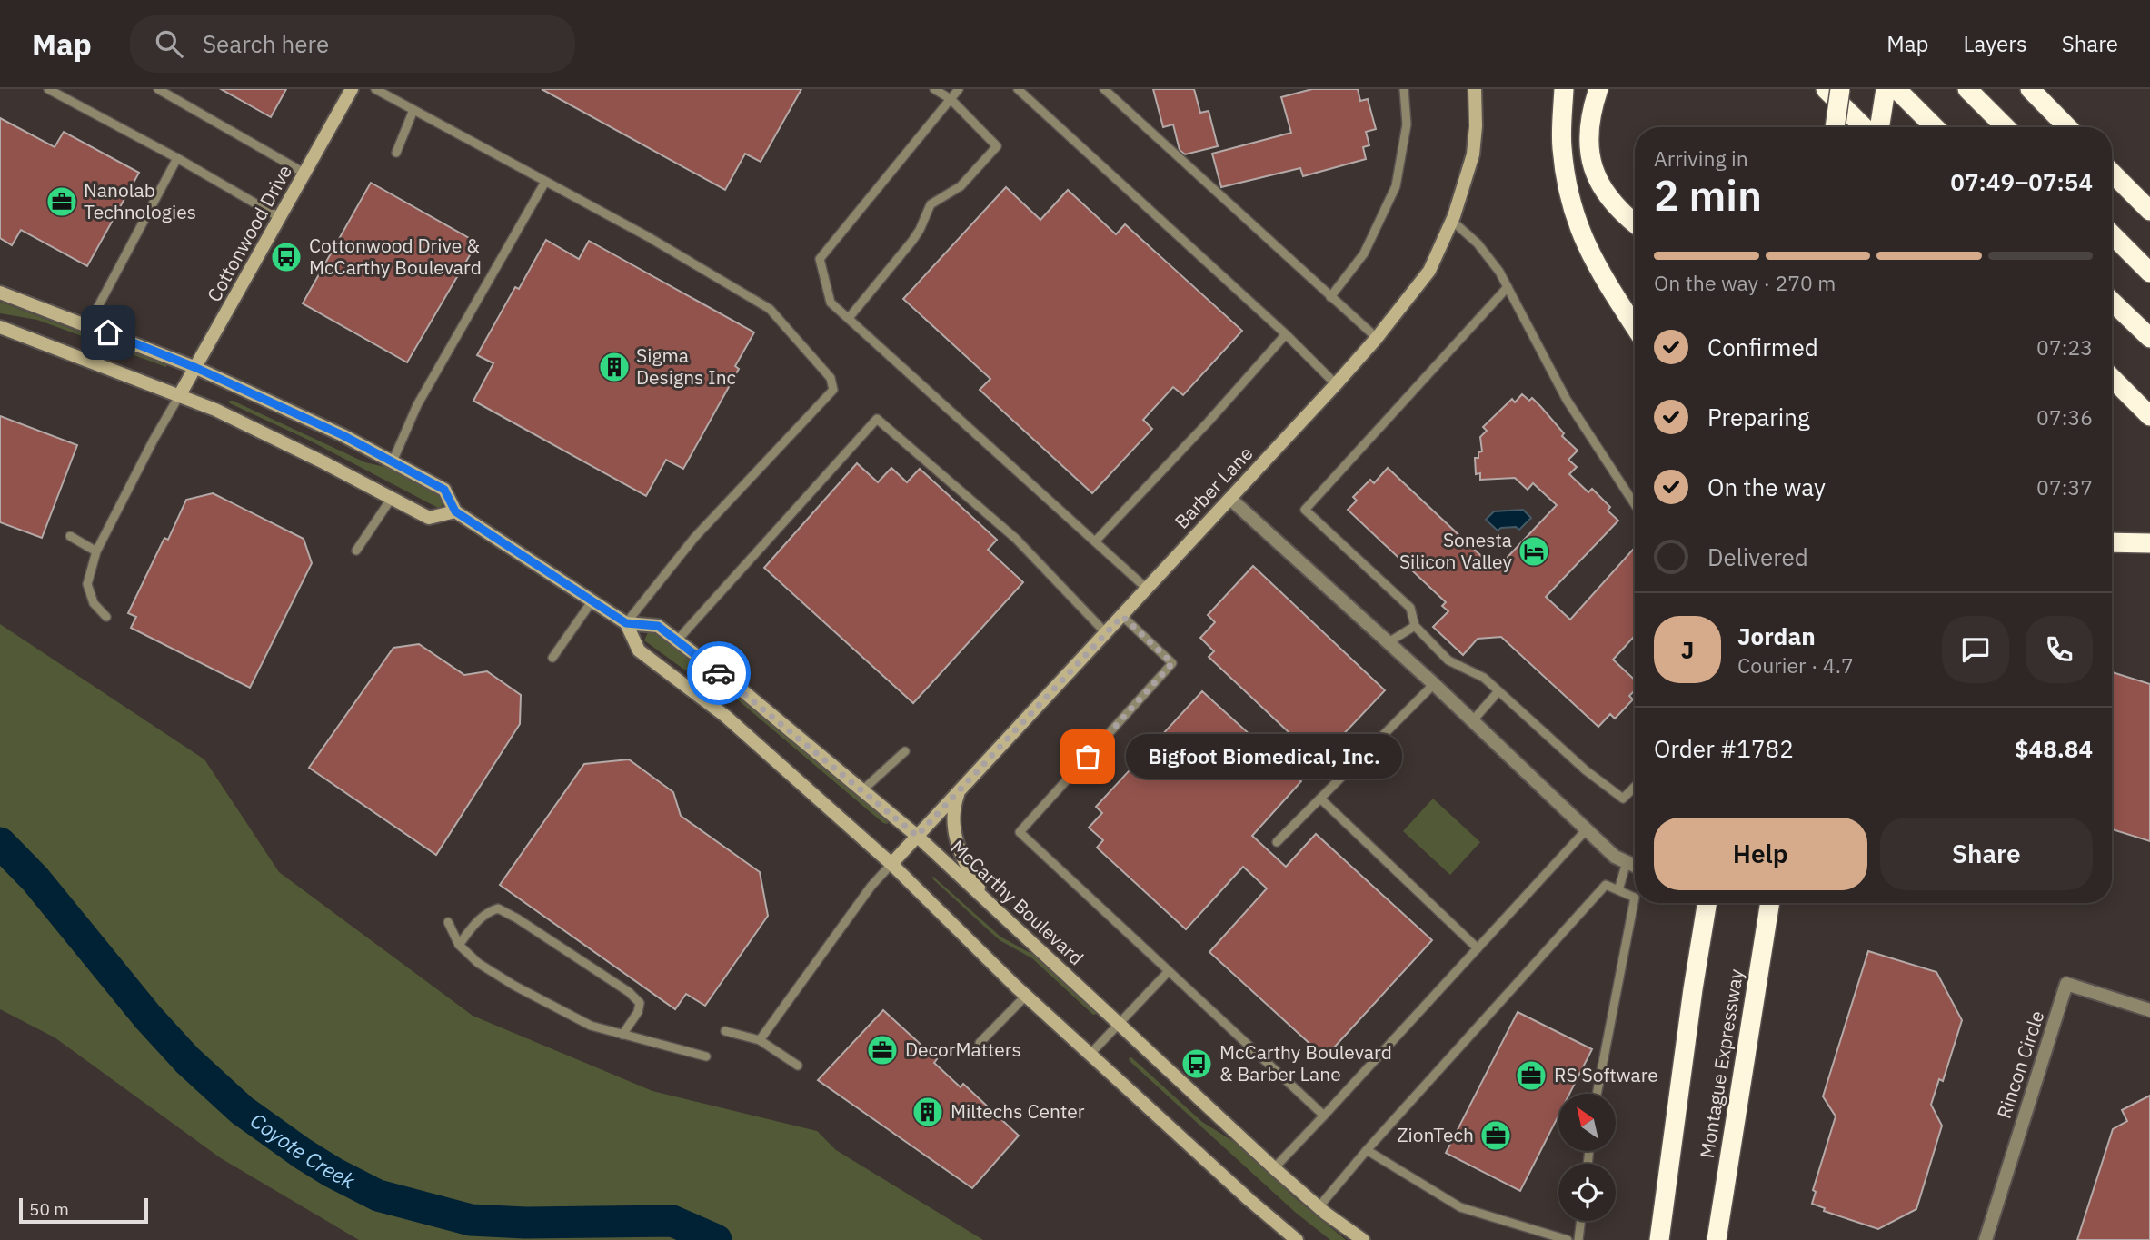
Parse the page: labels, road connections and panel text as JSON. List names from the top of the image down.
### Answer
{
  "streets": {
    "highway": ["Montague Expressway"],
    "main road": ["Cottonwood Drive", "Barber Lane", "McCarthy Boulevard"],
    "street": ["Rincon Circle"]
  },
  "crossings": [
    ["Cottonwood Drive", "McCarthy Boulevard"],
    ["Barber Lane", "McCarthy Boulevard"]
  ],
  "water": ["Coyote Creek"],
  "places": {
    "office": [
      "Nanolab Technologies",
      "DecorMatters",
      "RS Software",
      "ZionTech"
    ],
    "bus stop": ["Cottonwood Drive & McCarthy Boulevard", "McCarthy Boulevard & Barber Lane"],
    "building": ["Sigma Designs Inc", "Miltechs Center"],
    "hotel": ["Sonesta Silicon Valley"],
    "other": ["Bigfoot Biomedical, Inc."]
  },
  "scale_bar": "50 m",
  "north": "top left",
  "page": {
    "header": "Map",
    "search": "Search here",
    "nav": ["Map", "Layers", "Share"],
    "heading": ["2 min", "Arriving in", "07:49–07:54"],
    "panel": [
      "Jordan",
      "Courier · 4.7",
      "Order #1782",
      "$48.84"
    ],
    "bar": "On the way · 270 m",
    "list": [
      ["Confirmed", "07:23"],
      ["Preparing", "07:36"],
      ["On the way", "07:37"],
      "Delivered"
    ],
    "round": "J",
    "bubble": "Bigfoot Biomedical, Inc.",
    "buttons": ["Help", "Share"],
    "scale": "50 m"
  }
}
